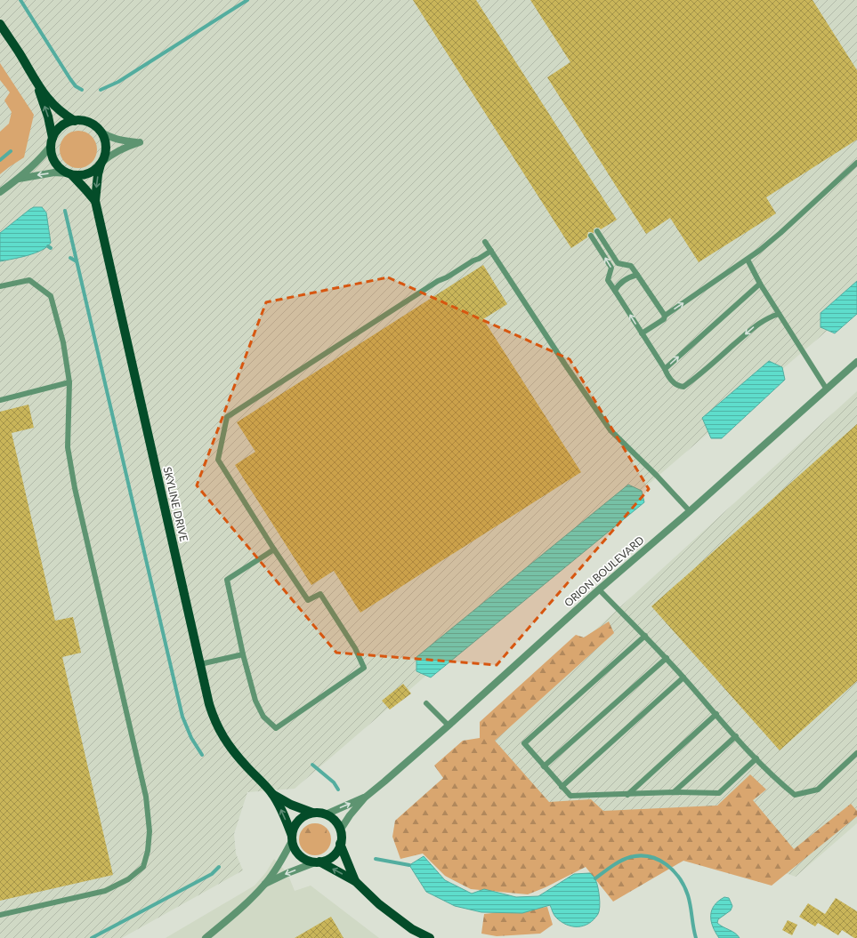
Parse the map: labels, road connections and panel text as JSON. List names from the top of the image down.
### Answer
{
  "streets": {
    "main road": ["SKYLINE DRIVE"],
    "street": ["ORION BOULEVARD"]
  },
  "crossings": [
    ["SKYLINE DRIVE", "ORION BOULEVARD"]
  ]
}
